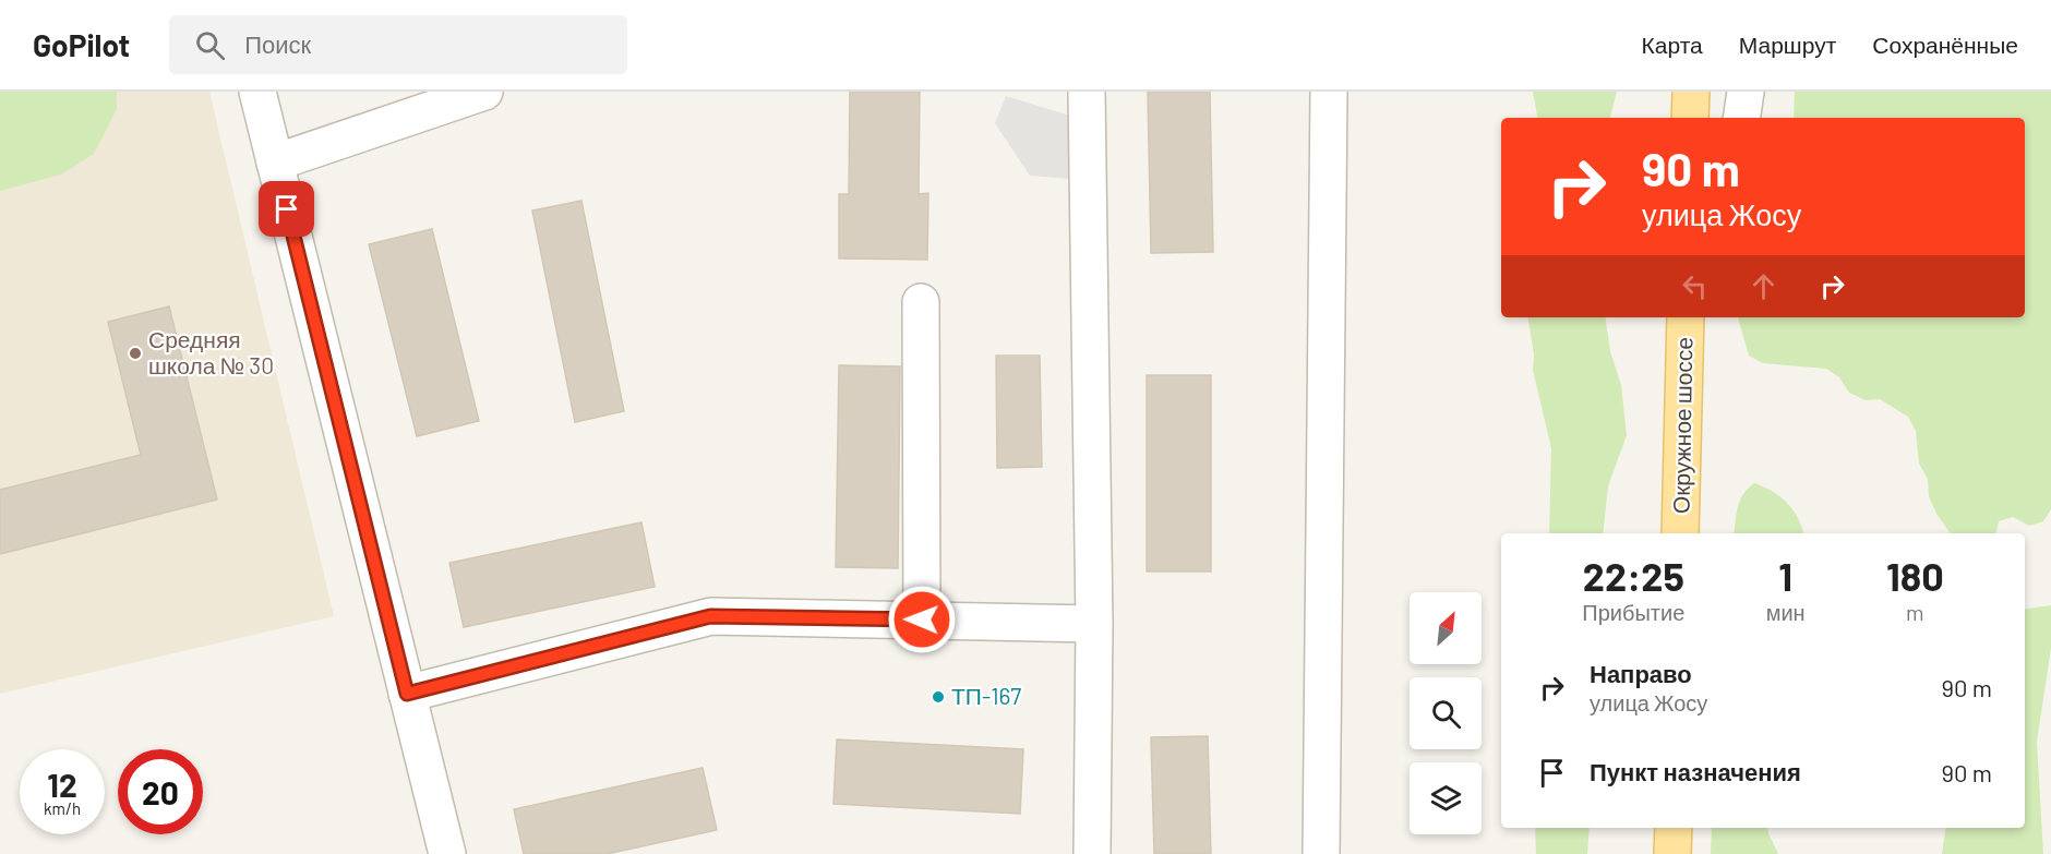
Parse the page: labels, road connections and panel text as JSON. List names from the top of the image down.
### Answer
{
  "streets": {
    "main road": ["Окружное шоссе"]
  },
  "places": ["Средняя школа № 30", "ТП-167"],
  "north": "top right",
  "page": {
    "header": "GoPilot",
    "search": "Поиск",
    "nav": ["Карта", "Маршрут", "Сохранённые"],
    "turn": ["90 m", "улица Жосу"],
    "eta": [
      "22:25",
      "Прибытие",
      "1",
      "мин",
      "180",
      "m"
    ],
    "list": [
      {
        "name": "Направо",
        "note": "улица Жосу",
        "value": "90 m"
      },
      {
        "name": "Пункт назначения",
        "value": "90 m"
      }
    ],
    "speed": "12 km/h",
    "limit": "20"
  }
}
